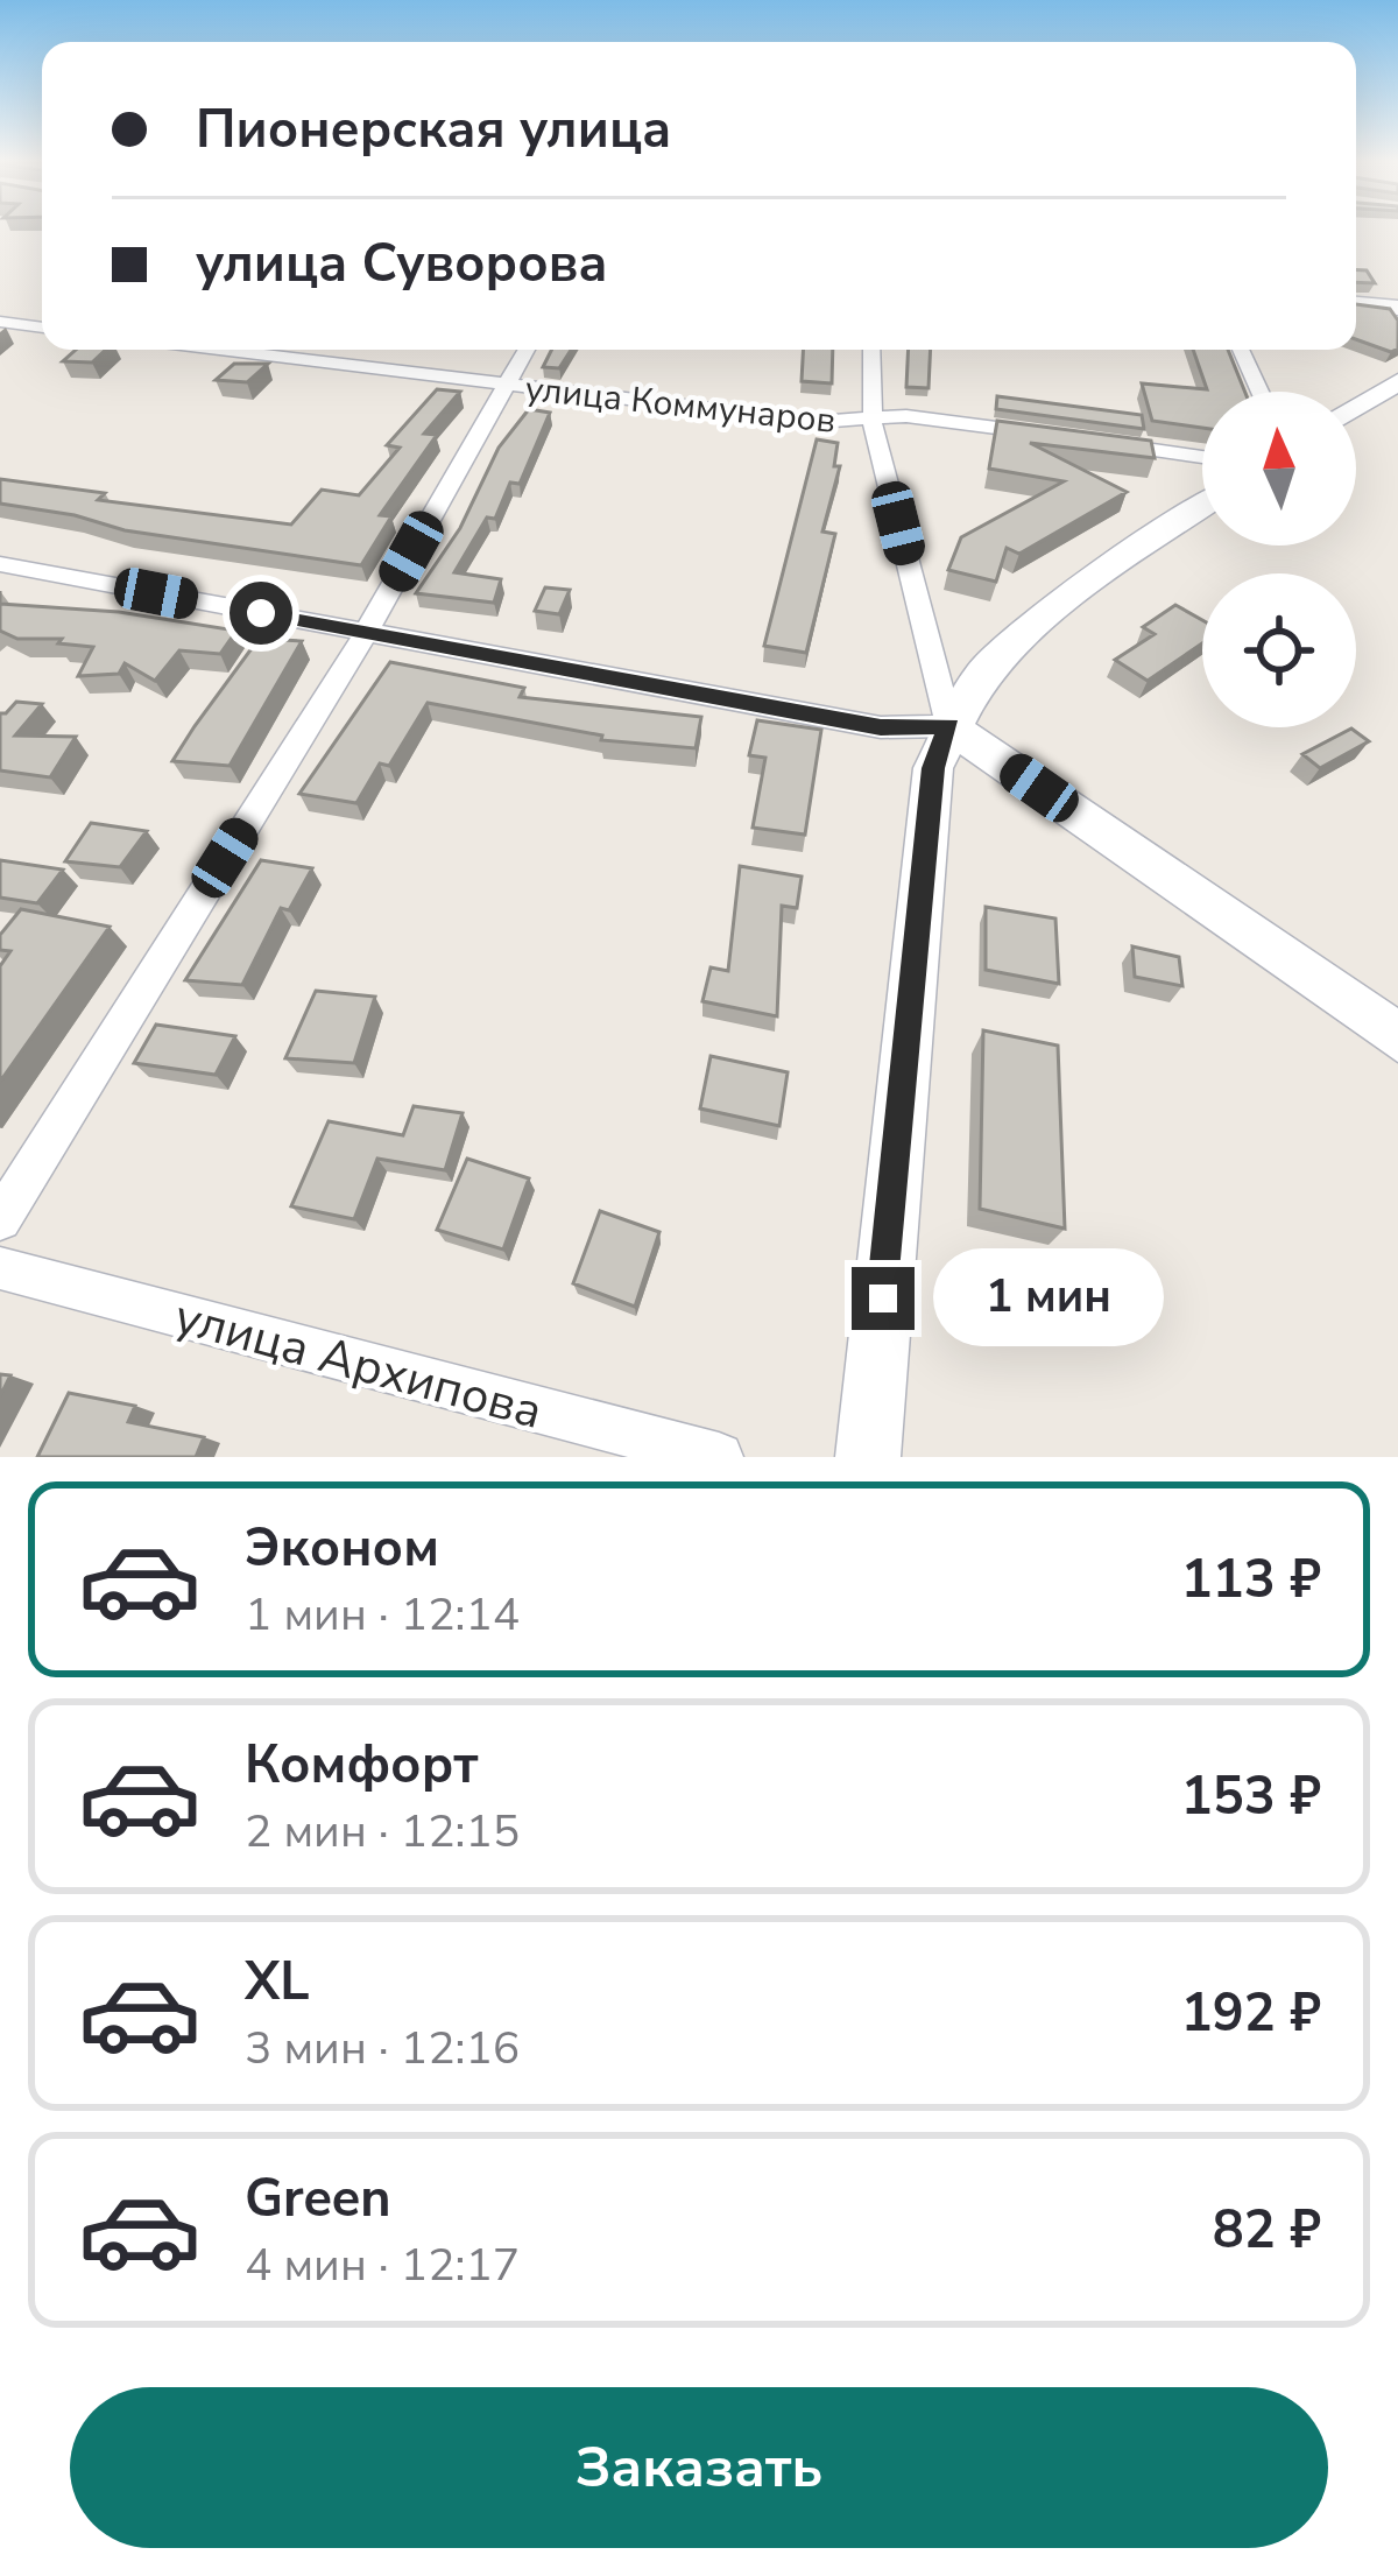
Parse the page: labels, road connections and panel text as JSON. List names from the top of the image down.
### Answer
{
  "streets": {
    "street": ["улица Коммунаров", "улица Архипова"]
  },
  "north": "top",
  "page": {
    "banner": ["Пионерская улица", "улица Суворова"],
    "bubble": "1 мин",
    "list": [
      {
        "name": "Эконом",
        "note": "1 мин · 12:14",
        "value": "113 ₽"
      },
      {
        "name": "Комфорт",
        "note": "2 мин · 12:15",
        "value": "153 ₽"
      },
      {
        "name": "XL",
        "note": "3 мин · 12:16",
        "value": "192 ₽"
      },
      {
        "name": "Green",
        "note": "4 мин · 12:17",
        "value": "82 ₽"
      }
    ],
    "buttons": "Заказать"
  }
}
